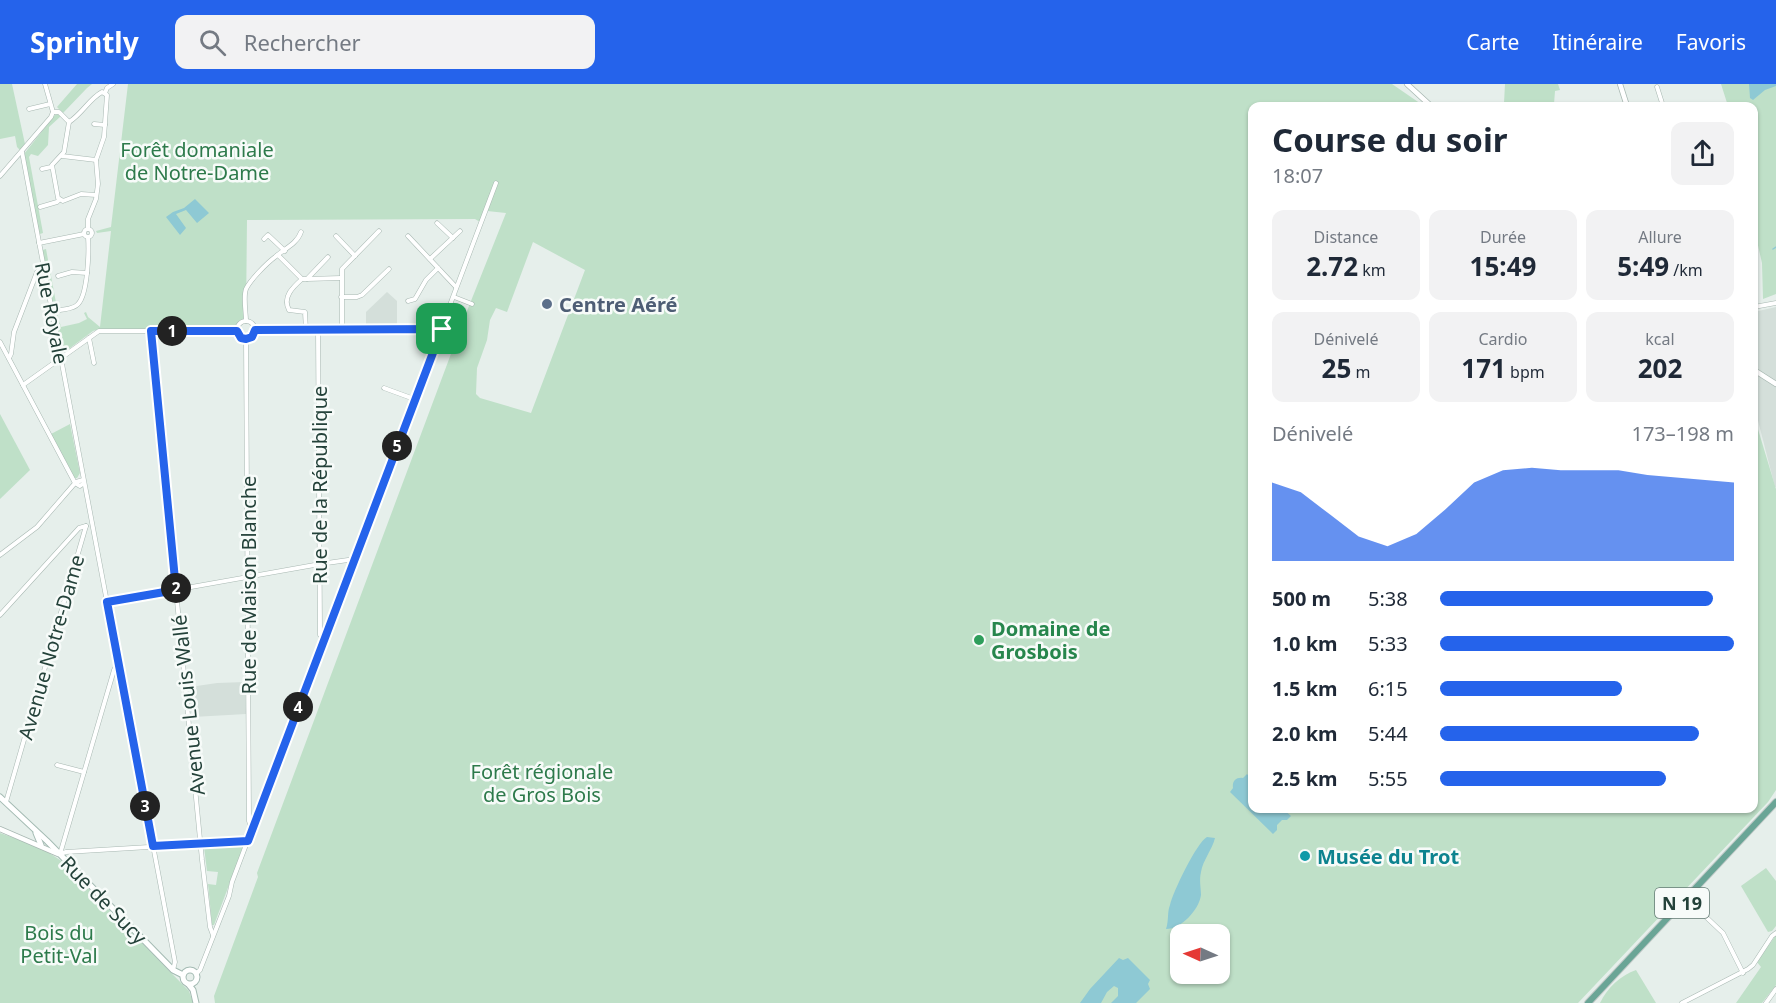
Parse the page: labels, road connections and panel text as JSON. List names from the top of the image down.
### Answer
{
  "streets": {
    "main road": ["Rue de Sucy", "N 19"],
    "street": [
      "Rue Royale",
      "Rue de la République",
      "Rue de Maison Blanche",
      "Avenue Notre-Dame",
      "Avenue Louis Wallé"
    ]
  },
  "crossings": [
    ["Rue Royale", "Rue de Sucy"],
    ["Avenue Notre-Dame", "Rue de Sucy"]
  ],
  "parks": ["Forêt domaniale de Notre-Dame", "Forêt régionale de Gros Bois", "Bois du Petit-Val"],
  "places": ["Centre Aéré", "Domaine de Grosbois", "Musée du Trot"],
  "north": "left",
  "page": {
    "header": "Sprintly",
    "search": "Rechercher",
    "nav": ["Carte", "Itinéraire", "Favoris"],
    "heading": ["Course du soir", "18:07"],
    "stats": [
      ["Distance", "2.72 km"],
      ["Durée", "15:49"],
      ["Allure", "5:49 /km"],
      ["Dénivelé", "25 m"],
      ["Cardio", "171 bpm"],
      ["kcal", "202"]
    ],
    "pins": [
      "1",
      "5",
      "2",
      "4",
      "3"
    ],
    "chart": ["Dénivelé", "173–198 m"],
    "list": [
      {
        "name": "500 m",
        "note": "5:38"
      },
      {
        "name": "1.0 km",
        "note": "5:33"
      },
      {
        "name": "1.5 km",
        "note": "6:15"
      },
      {
        "name": "2.0 km",
        "note": "5:44"
      },
      {
        "name": "2.5 km",
        "note": "5:55"
      }
    ]
  }
}
